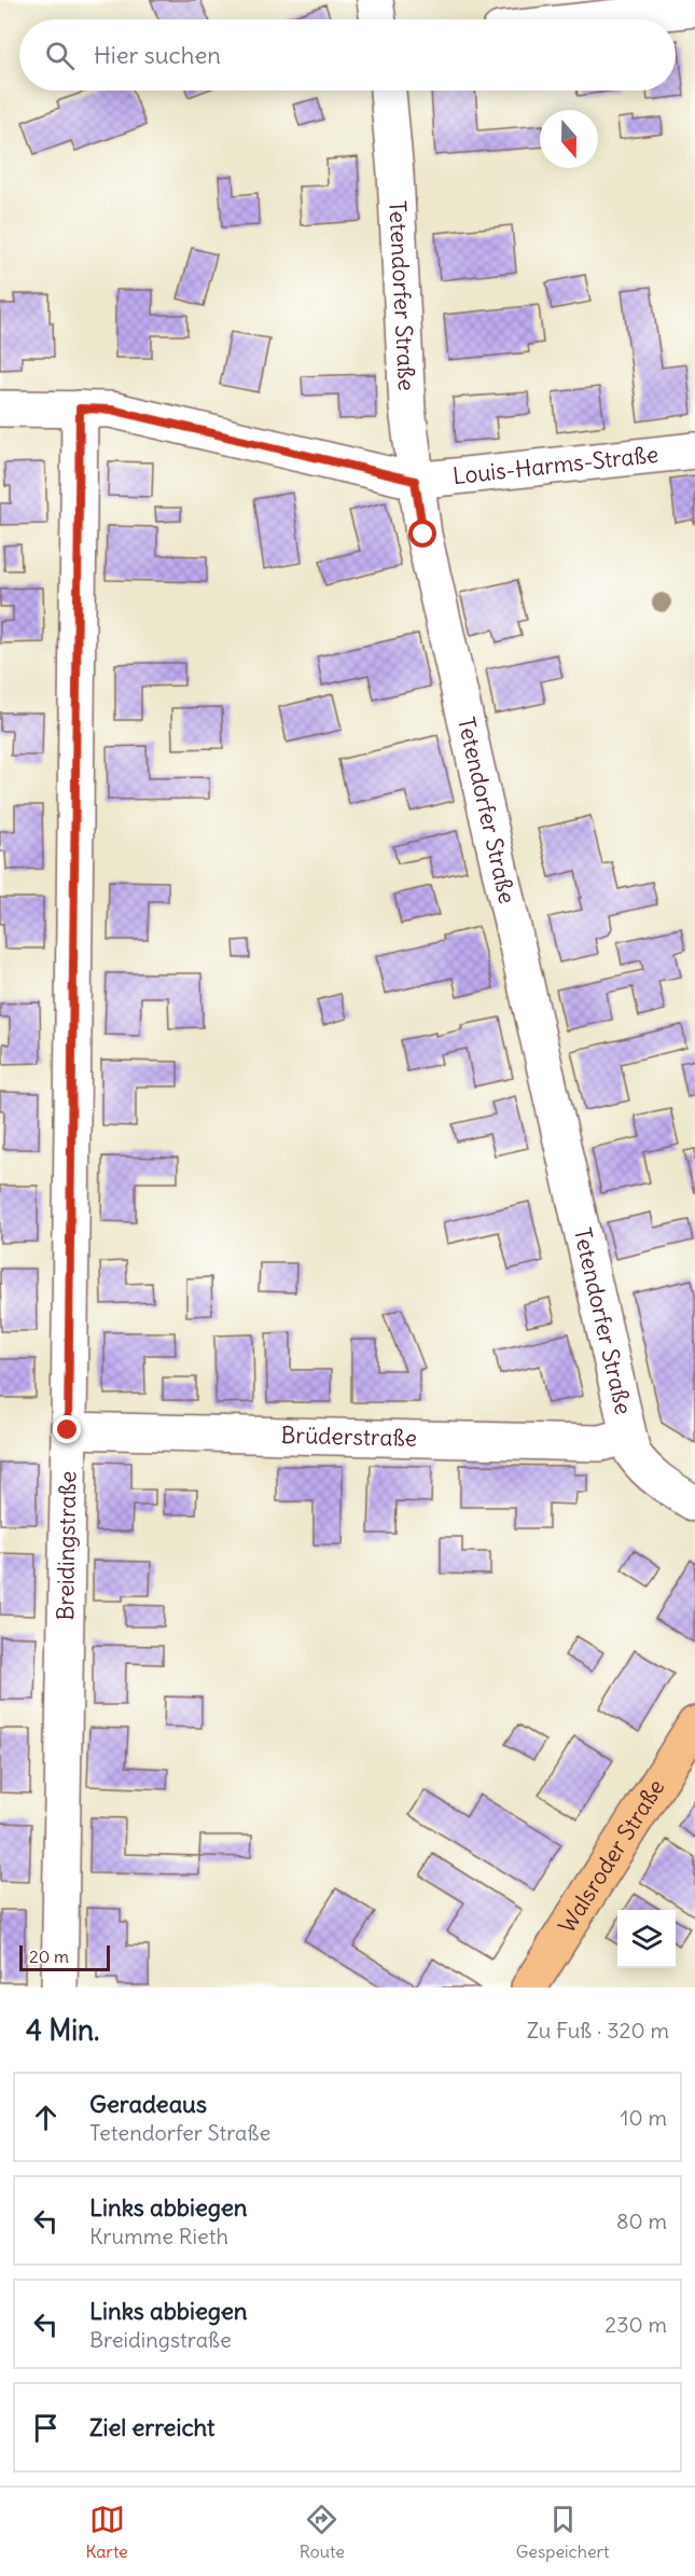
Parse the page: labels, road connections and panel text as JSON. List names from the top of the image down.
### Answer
{
  "streets": {
    "main road": ["Walsroder Straße"],
    "street": [
      "Tetendorfer Straße",
      "Louis-Harms-Straße",
      "Brüderstraße",
      "Breidingstraße"
    ]
  },
  "crossings": [
    ["Tetendorfer Straße", "Louis-Harms-Straße"],
    ["Tetendorfer Straße", "Brüderstraße"],
    ["Louis-Harms-Straße", "Breidingstraße"],
    ["Brüderstraße", "Breidingstraße"]
  ],
  "scale_bar": "20 m",
  "north": "bottom",
  "page": {
    "search": "Hier suchen",
    "scale": "20 m",
    "heading": ["4 Min.", "Zu Fuß · 320 m"],
    "list": [
      ["Geradeaus", "Tetendorfer Straße", "10 m"],
      ["Links abbiegen", "Krumme Rieth", "80 m"],
      ["Links abbiegen", "Breidingstraße", "230 m"],
      "Ziel erreicht"
    ],
    "nav": ["Karte", "Route", "Gespeichert"]
  }
}
